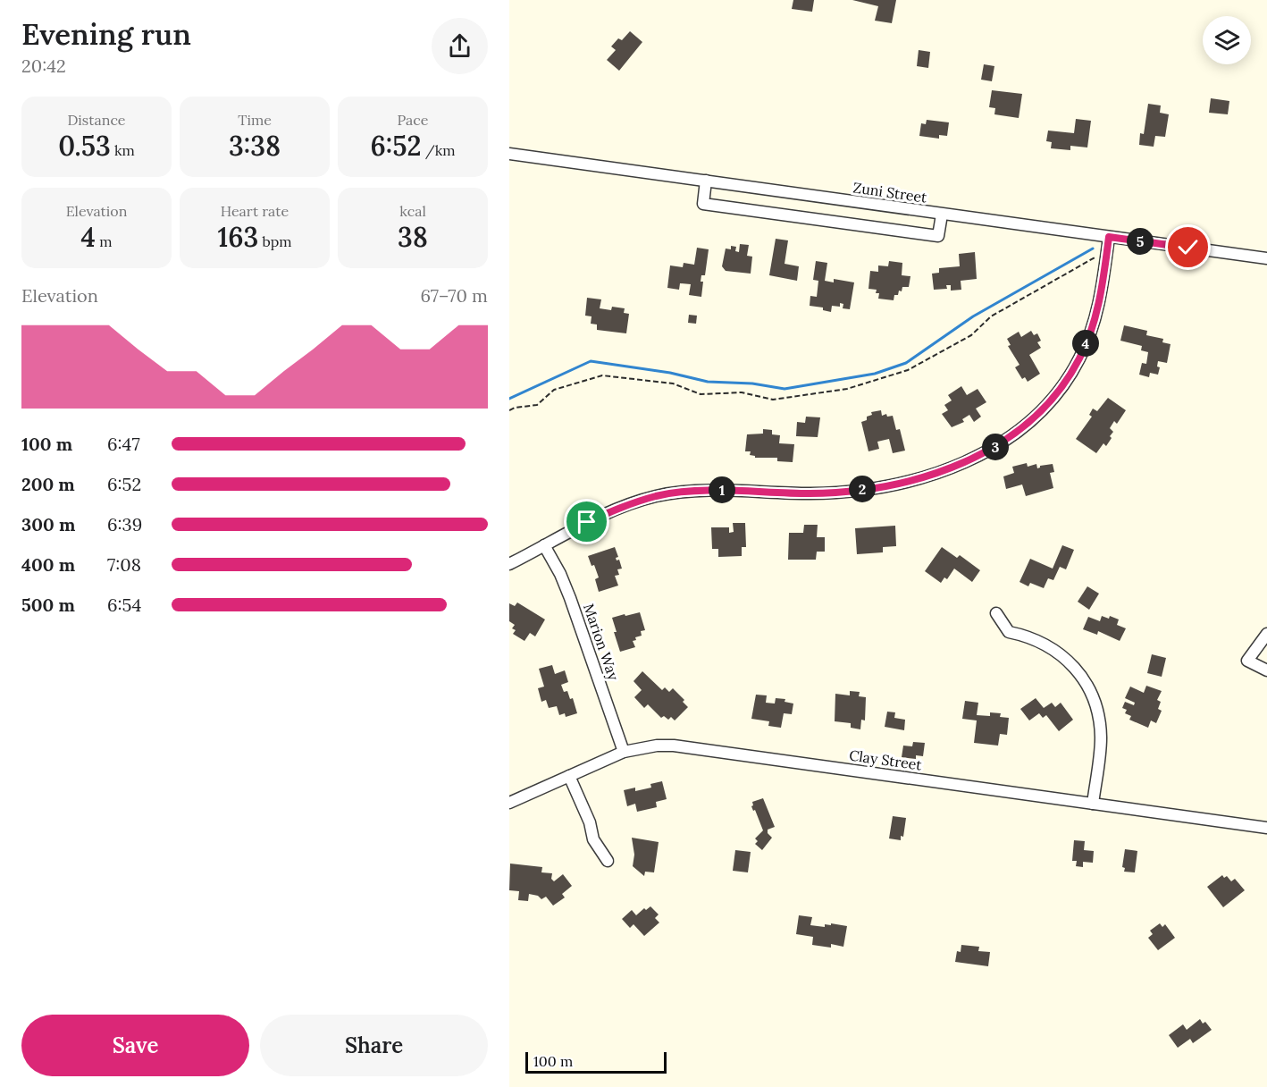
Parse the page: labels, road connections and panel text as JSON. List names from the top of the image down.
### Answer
{
  "streets": {
    "street": ["Zuni Street", "Marion Way", "Clay Street"]
  },
  "crossings": [
    ["Marion Way", "Clay Street"]
  ],
  "scale_bar": "100 m",
  "page": {
    "heading": ["Evening run", "20:42"],
    "stats": [
      ["Distance", "0.53 km"],
      ["Time", "3:38"],
      ["Pace", "6:52 /km"],
      ["Elevation", "4 m"],
      ["Heart rate", "163 bpm"],
      ["kcal", "38"]
    ],
    "pins": [
      "5",
      "4",
      "3",
      "2",
      "1"
    ],
    "chart": ["Elevation", "67–70 m"],
    "list": [
      {
        "name": "100 m",
        "note": "6:47"
      },
      {
        "name": "200 m",
        "note": "6:52"
      },
      {
        "name": "300 m",
        "note": "6:39"
      },
      {
        "name": "400 m",
        "note": "7:08"
      },
      {
        "name": "500 m",
        "note": "6:54"
      }
    ],
    "buttons": ["Save", "Share"],
    "scale": "100 m"
  }
}
